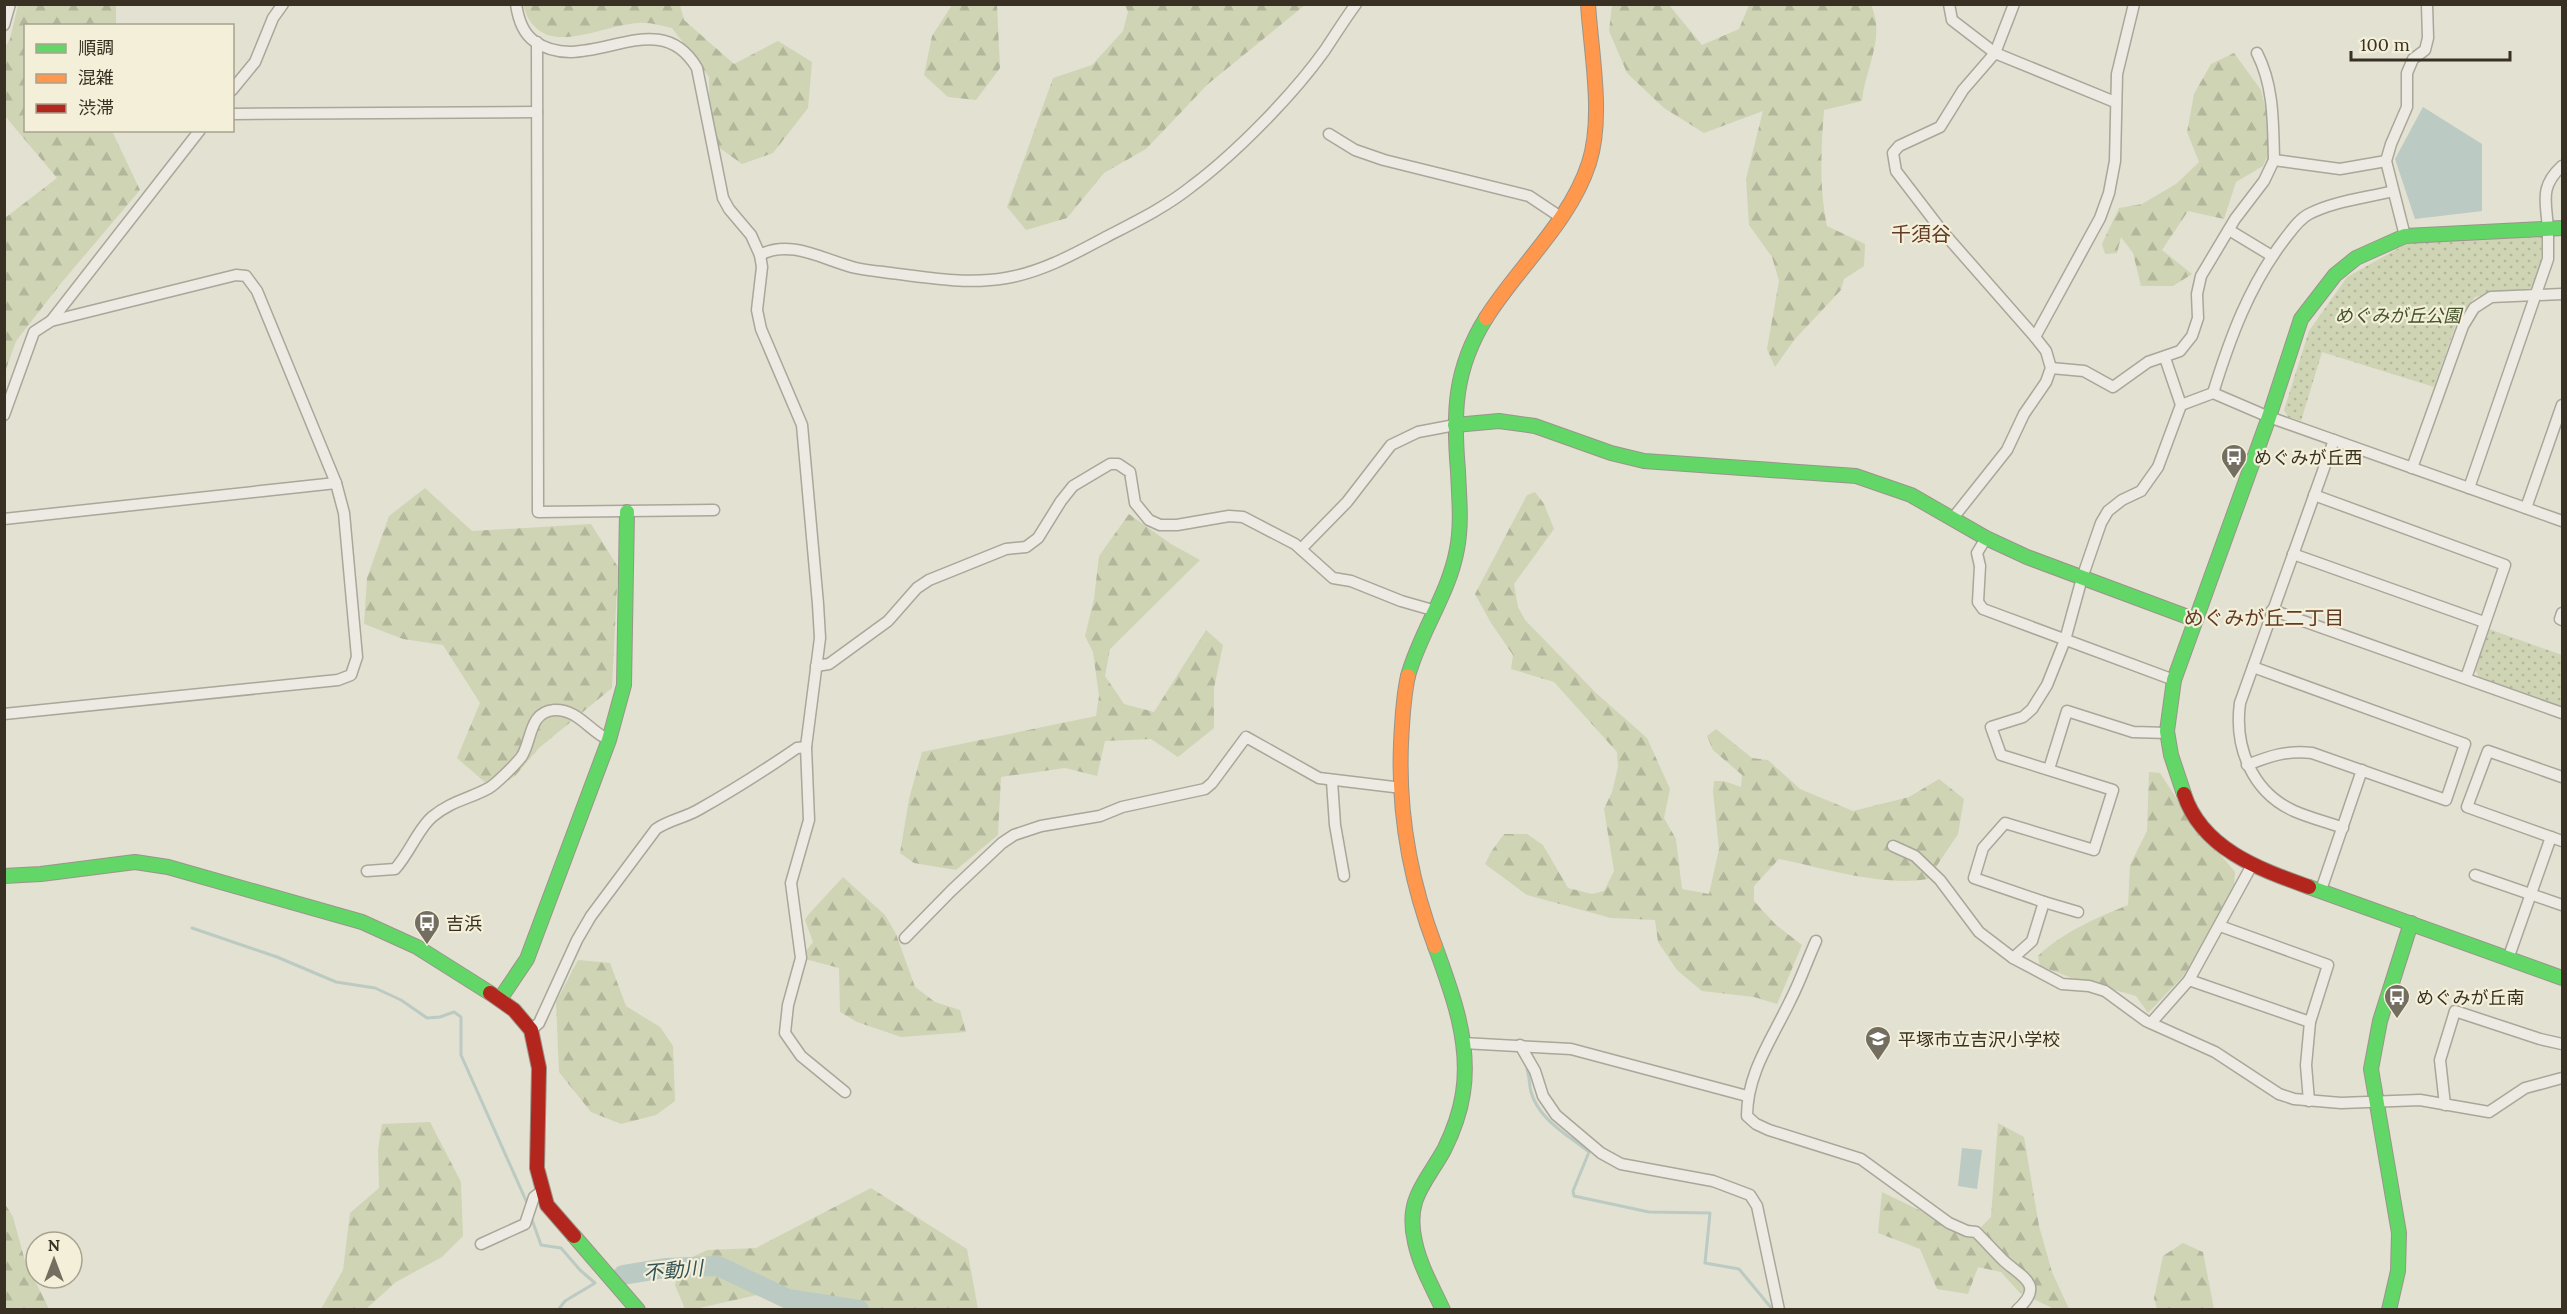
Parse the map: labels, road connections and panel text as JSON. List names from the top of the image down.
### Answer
{
  "districts": ["千須谷", "めぐみが丘二丁目"],
  "water": ["不動川"],
  "parks": ["めぐみが丘公園"],
  "places": {
    "bus stop": ["めぐみが丘西", "吉浜", "めぐみが丘南"],
    "school or university": ["平塚市立吉沢小学校"]
  },
  "legend": ["順調", "混雑", "渋滞"],
  "scale_bar": "100 m",
  "north": "top"
}
